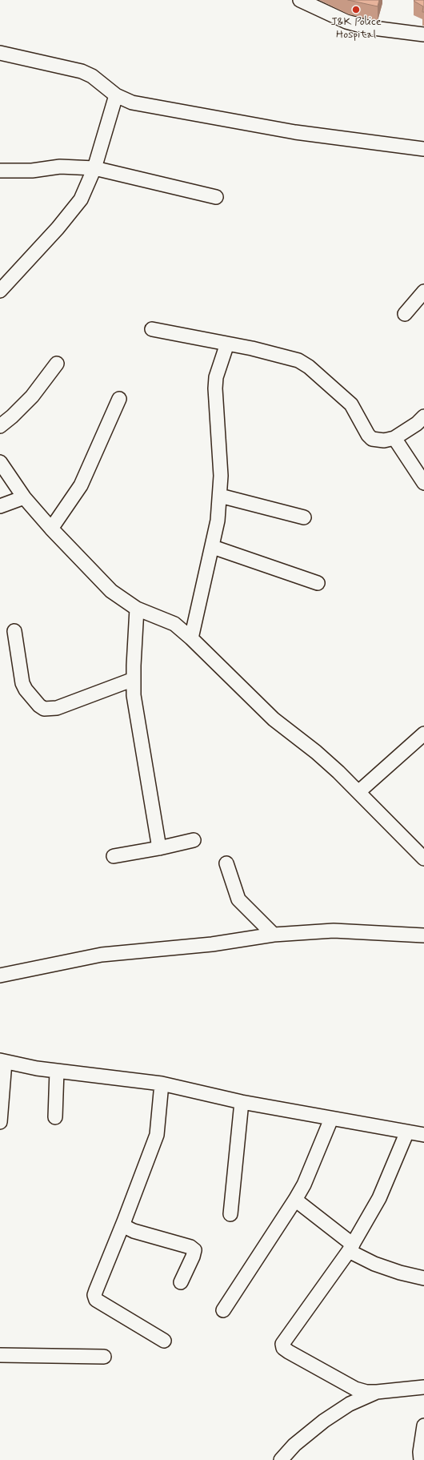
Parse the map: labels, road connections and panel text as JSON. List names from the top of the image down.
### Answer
{
  "places": ["J&K Police Hospital"]
}
